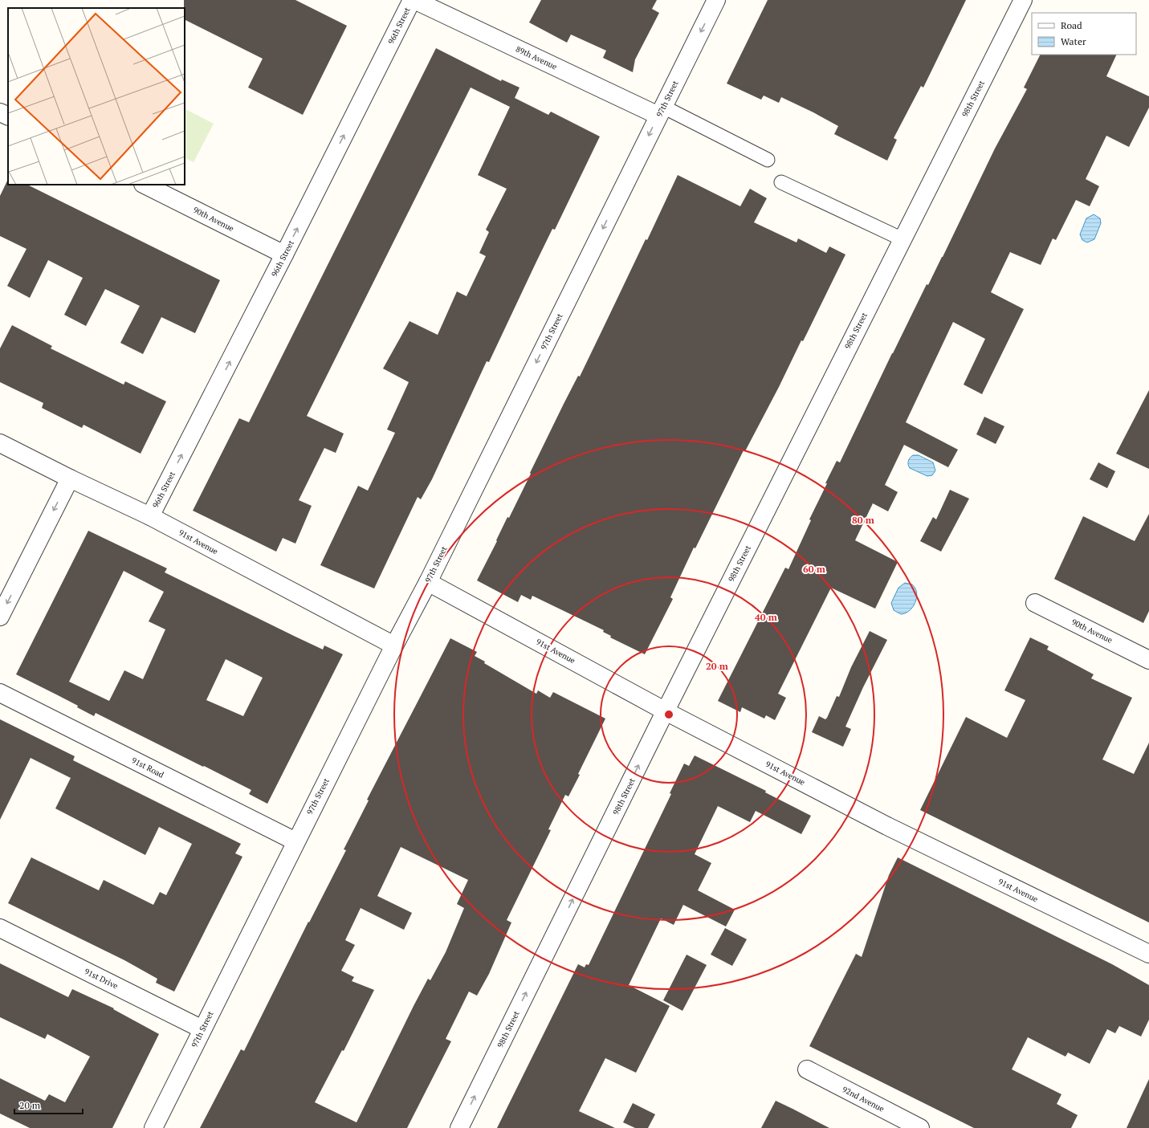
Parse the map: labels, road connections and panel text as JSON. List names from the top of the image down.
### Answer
{
  "streets": {
    "street": [
      "96th Street",
      "89th Avenue",
      "97th Street",
      "98th Street",
      "90th Avenue",
      "91st Avenue",
      "91st Road",
      "91st Drive",
      "92nd Avenue"
    ]
  },
  "crossings": [
    ["96th Street", "90th Avenue"],
    ["96th Street", "91st Avenue"],
    ["89th Avenue", "97th Street"],
    ["97th Street", "91st Avenue"],
    ["97th Street", "91st Road"],
    ["97th Street", "91st Drive"],
    ["98th Street", "91st Avenue"]
  ],
  "one_way": ["96th Street", "97th Street", "98th Street"],
  "legend": ["Road", "Water"],
  "scale_bar": "20 m",
  "rings": [
    "80 m",
    "60 m",
    "40 m",
    "20 m"
  ]
}
